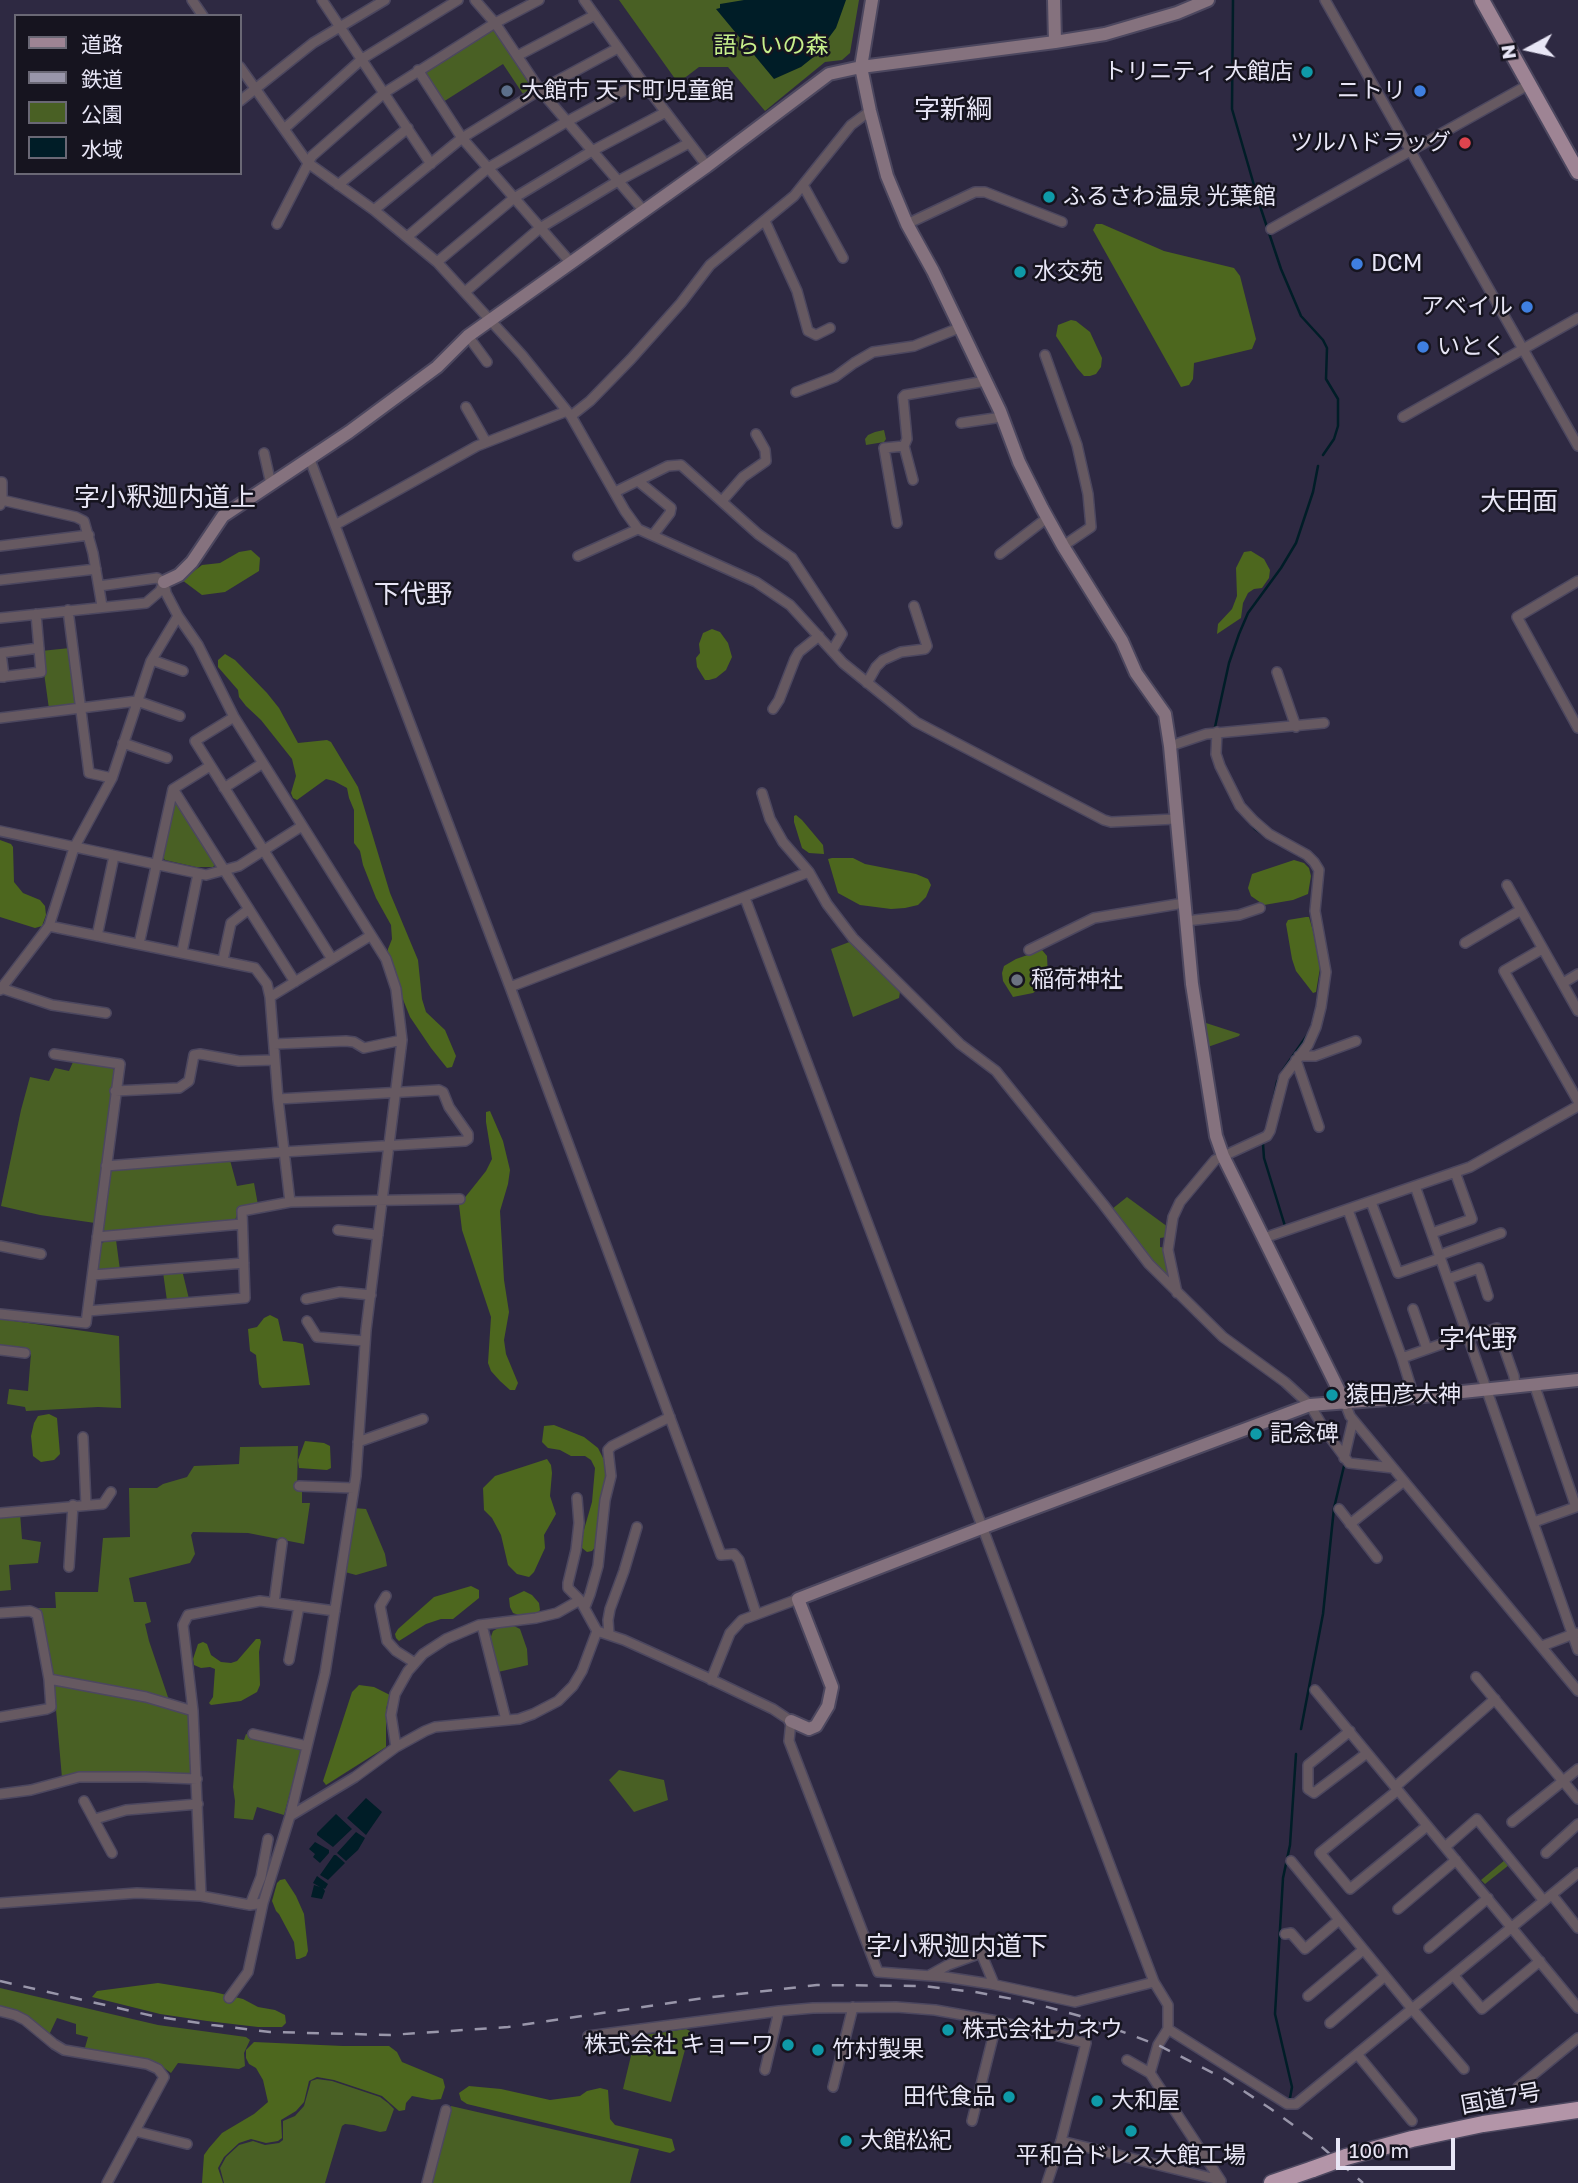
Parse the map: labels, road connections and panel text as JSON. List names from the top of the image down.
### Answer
{
  "streets": {
    "highway": ["国道7号"]
  },
  "districts": [
    "字新綱",
    "字小釈迦内道上",
    "大田面",
    "下代野",
    "字代野",
    "字小釈迦内道下"
  ],
  "parks": ["語らいの森"],
  "places": [
    "トリニティ 大館店",
    "大館市 天下町児童館",
    "ニトリ",
    "ツルハドラッグ",
    "ふるさわ温泉 光葉館",
    "DCM",
    "水交苑",
    "アベイル",
    "いとく",
    "稲荷神社",
    "猿田彦大神",
    "記念碑",
    "株式会社カネウ",
    "株式会社 キョーワ",
    "竹村製果",
    "田代食品",
    "大和屋",
    "平和台ドレス大館工場",
    "大館松紀"
  ],
  "legend": [
    "道路",
    "鉄道",
    "公園",
    "水域"
  ],
  "scale_bar": "100 m",
  "north": "left"
}
